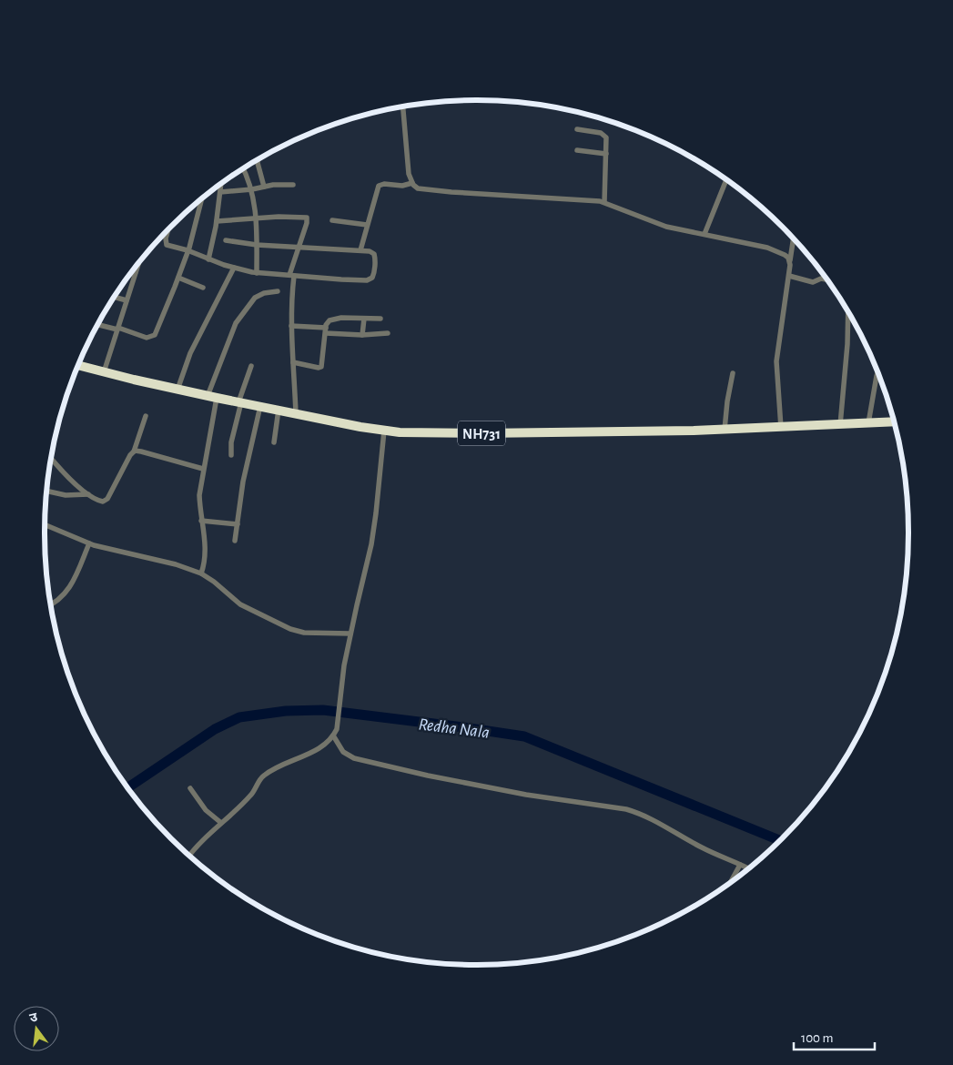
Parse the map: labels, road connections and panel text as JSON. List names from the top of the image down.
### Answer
{
  "streets": {
    "highway": ["NH731"]
  },
  "water": ["Redha Nala"],
  "scale_bar": "100 m",
  "north": "top"
}
